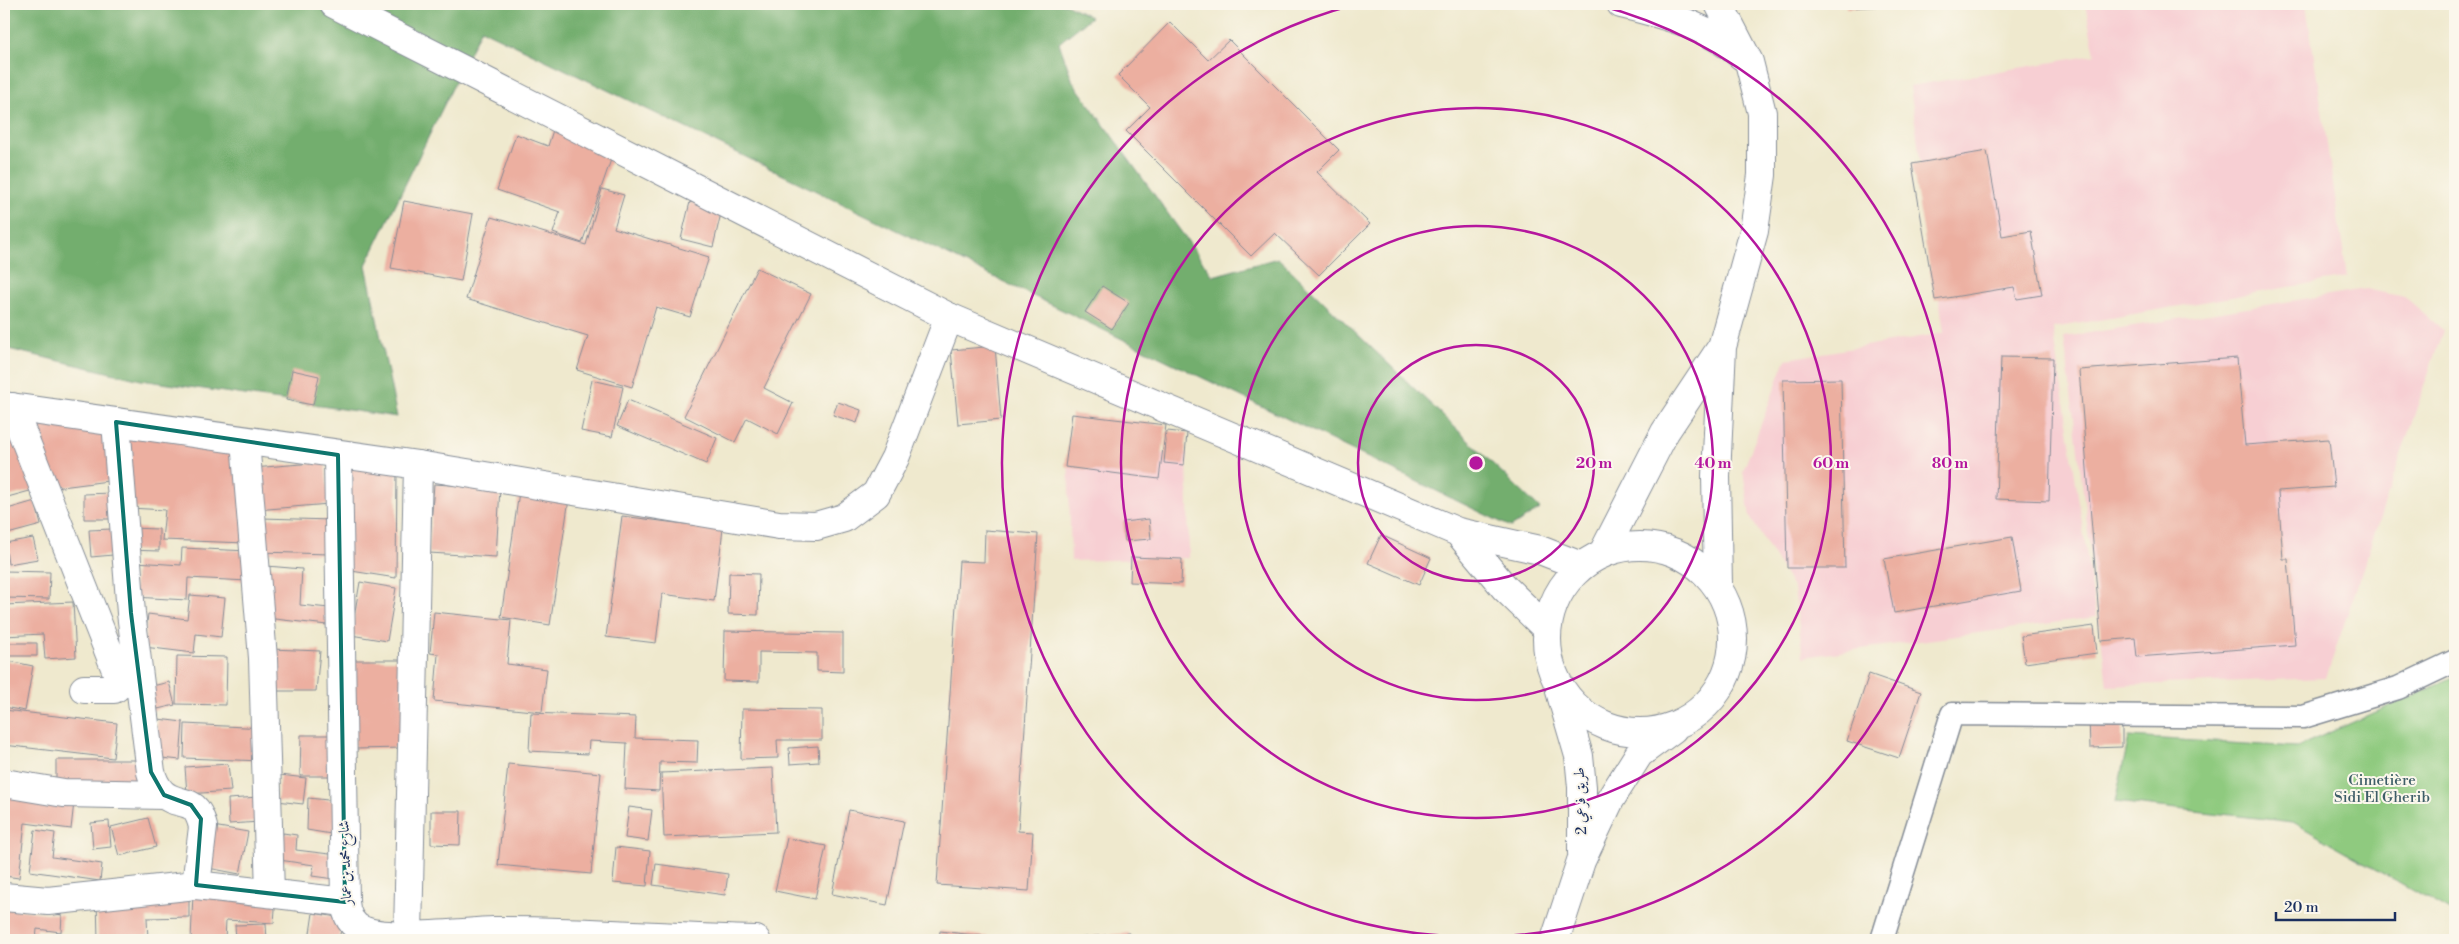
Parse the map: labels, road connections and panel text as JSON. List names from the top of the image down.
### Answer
{
  "streets": {
    "street": ["طريق فرعي 2", "شارع محمد بن عمار"]
  },
  "parks": ["Cimetière Sidi El Gherib"],
  "scale_bar": "20 m",
  "rings": [
    "20 m",
    "40 m",
    "60 m",
    "80 m"
  ]
}
